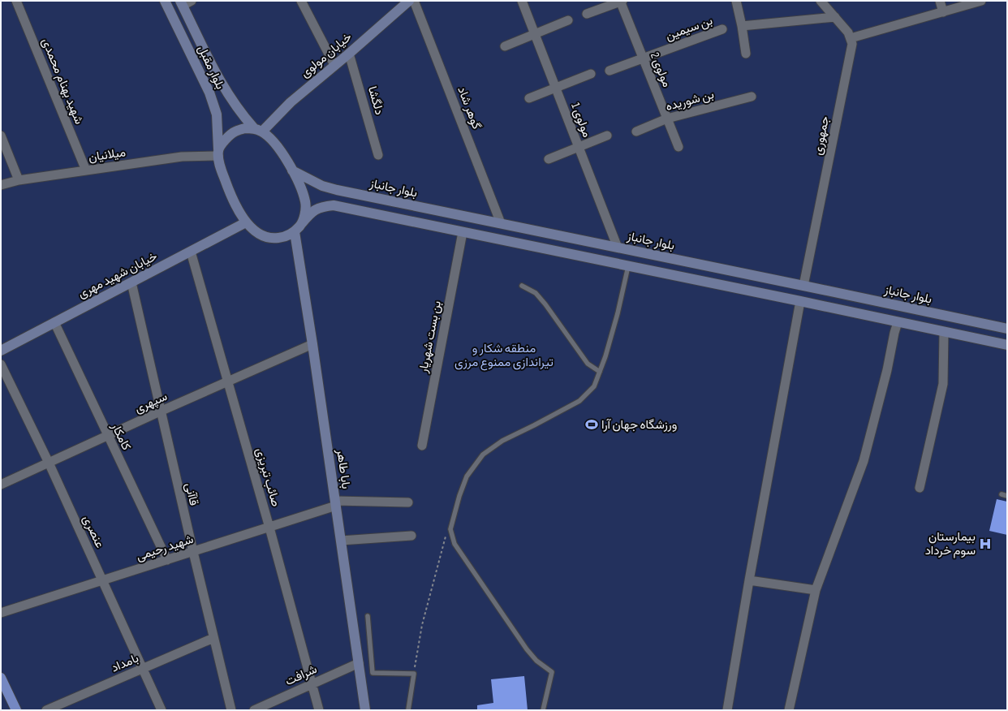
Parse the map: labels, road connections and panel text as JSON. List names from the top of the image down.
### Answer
{
  "streets": {
    "main road": [
      "خیابان مولوی",
      "بلوار مقبل",
      "بلوار جانباز",
      "خیابان شهید مهری",
      "بابا طاهر"
    ],
    "street": [
      "بن سیمین",
      "مولوی 2",
      "شهید بهنام محمدی",
      "دلگشا",
      "بن شوریده",
      "گوهر شاد",
      "مولوی 1",
      "جمهوری",
      "میلانیان",
      "بن بست شهریار",
      "سپهری",
      "کامکار",
      "صائب تبریزی",
      "قاآنی",
      "عنصری",
      "شهید رحیمی",
      "بامداد",
      "شرافت"
    ]
  },
  "crossings": [
    ["بن سیمین", "مولوی 2"],
    ["خیابان مولوی", "بلوار مقبل"],
    ["خیابان مولوی", "دلگشا"],
    ["خیابان مولوی", "میلانیان"],
    ["خیابان مولوی", "بلوار جانباز"],
    ["خیابان مولوی", "خیابان شهید مهری"],
    ["خیابان مولوی", "بابا طاهر"],
    ["بلوار مقبل", "میلانیان"],
    ["بلوار مقبل", "بلوار جانباز"],
    ["بلوار مقبل", "خیابان شهید مهری"],
    ["بلوار مقبل", "بابا طاهر"],
    ["مولوی 2", "بن شوریده"],
    ["شهید بهنام محمدی", "میلانیان"],
    ["گوهر شاد", "بلوار جانباز"],
    ["مولوی 1", "بلوار جانباز"],
    ["جمهوری", "بلوار جانباز"],
    ["میلانیان", "بلوار جانباز"],
    ["میلانیان", "خیابان شهید مهری"],
    ["میلانیان", "بابا طاهر"],
    ["بلوار جانباز", "خیابان شهید مهری"],
    ["بلوار جانباز", "بابا طاهر"],
    ["خیابان شهید مهری", "کامکار"],
    ["خیابان شهید مهری", "بابا طاهر"],
    ["خیابان شهید مهری", "صائب تبریزی"],
    ["خیابان شهید مهری", "قاآنی"],
    ["سپهری", "کامکار"],
    ["سپهری", "بابا طاهر"],
    ["سپهری", "صائب تبریزی"],
    ["سپهری", "قاآنی"],
    ["سپهری", "عنصری"],
    ["کامکار", "شهید رحیمی"],
    ["بابا طاهر", "شهید رحیمی"],
    ["بابا طاهر", "شرافت"],
    ["صائب تبریزی", "شهید رحیمی"],
    ["صائب تبریزی", "شرافت"],
    ["قاآنی", "شهید رحیمی"],
    ["قاآنی", "بامداد"],
    ["عنصری", "شهید رحیمی"],
    ["عنصری", "بامداد"]
  ],
  "parks": ["منطقه شکار و تیراندازی ممنوع مرزی"],
  "places": {
    "sports": ["ورزشگاه جهان آرا"],
    "hospital": ["بیمارستان سوم خرداد"]
  }
}
